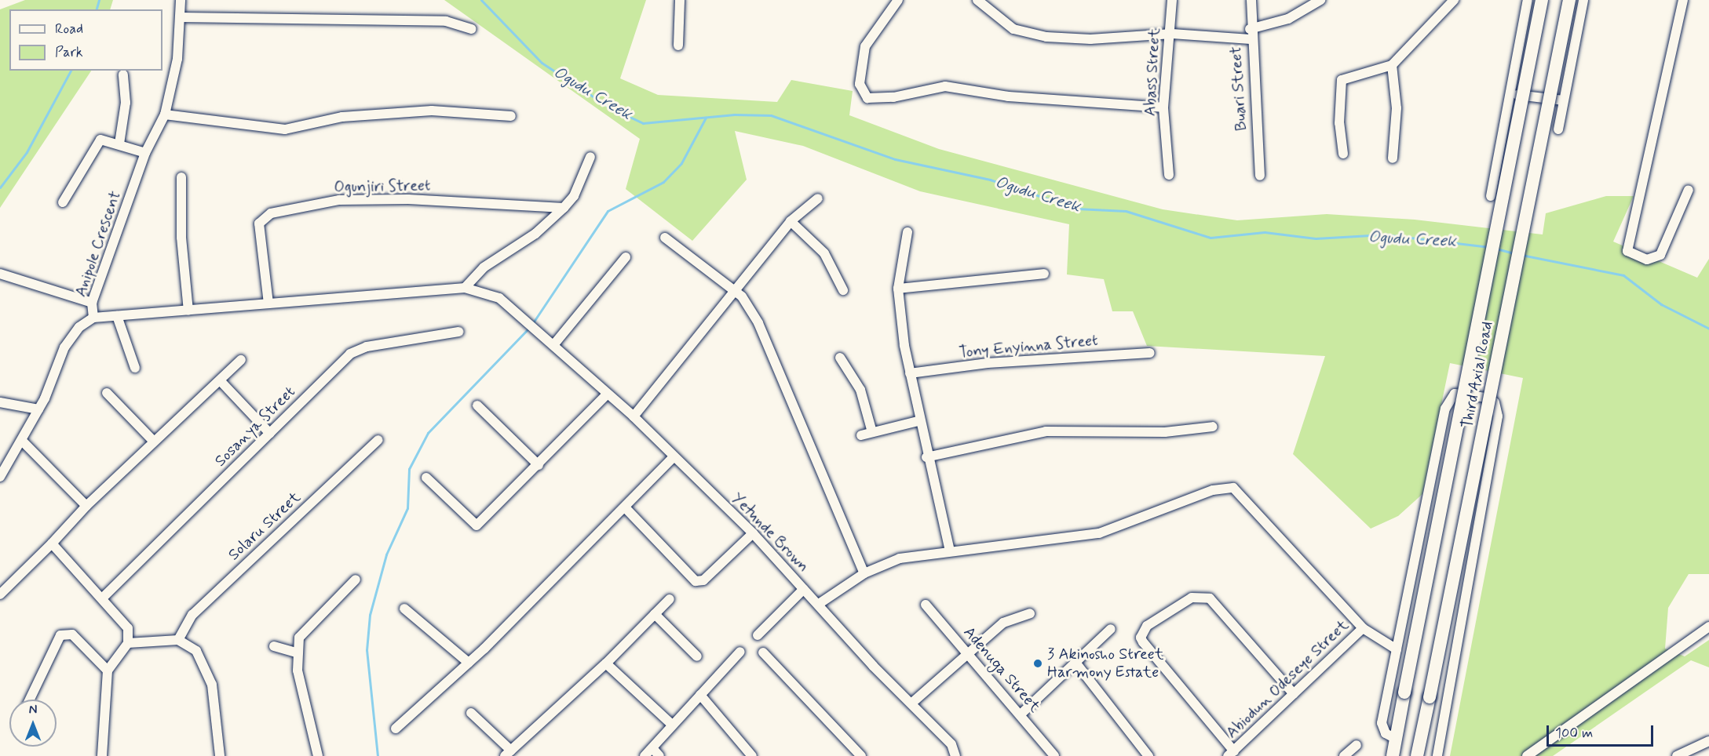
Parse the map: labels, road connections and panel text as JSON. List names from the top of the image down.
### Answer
{
  "streets": {
    "highway": ["Third Axial Road"],
    "street": [
      "Abass Street",
      "Buari Street",
      "Ogunjiri Street",
      "Anipole Crescent",
      "Tony Enyinna Street",
      "Sosanya Street",
      "Solaru Street",
      "Yetunde Brown",
      "Adenuga Street",
      "Abiodun Odeseye Street"
    ]
  },
  "crossings": [
    ["Yetunde Brown", "Abiodun Odeseye Street"]
  ],
  "water": ["Ogudu Creek"],
  "places": ["3 Akinosho Street Harmony Estate"],
  "legend": ["Road", "Park"],
  "scale_bar": "100 m",
  "north": "top"
}
